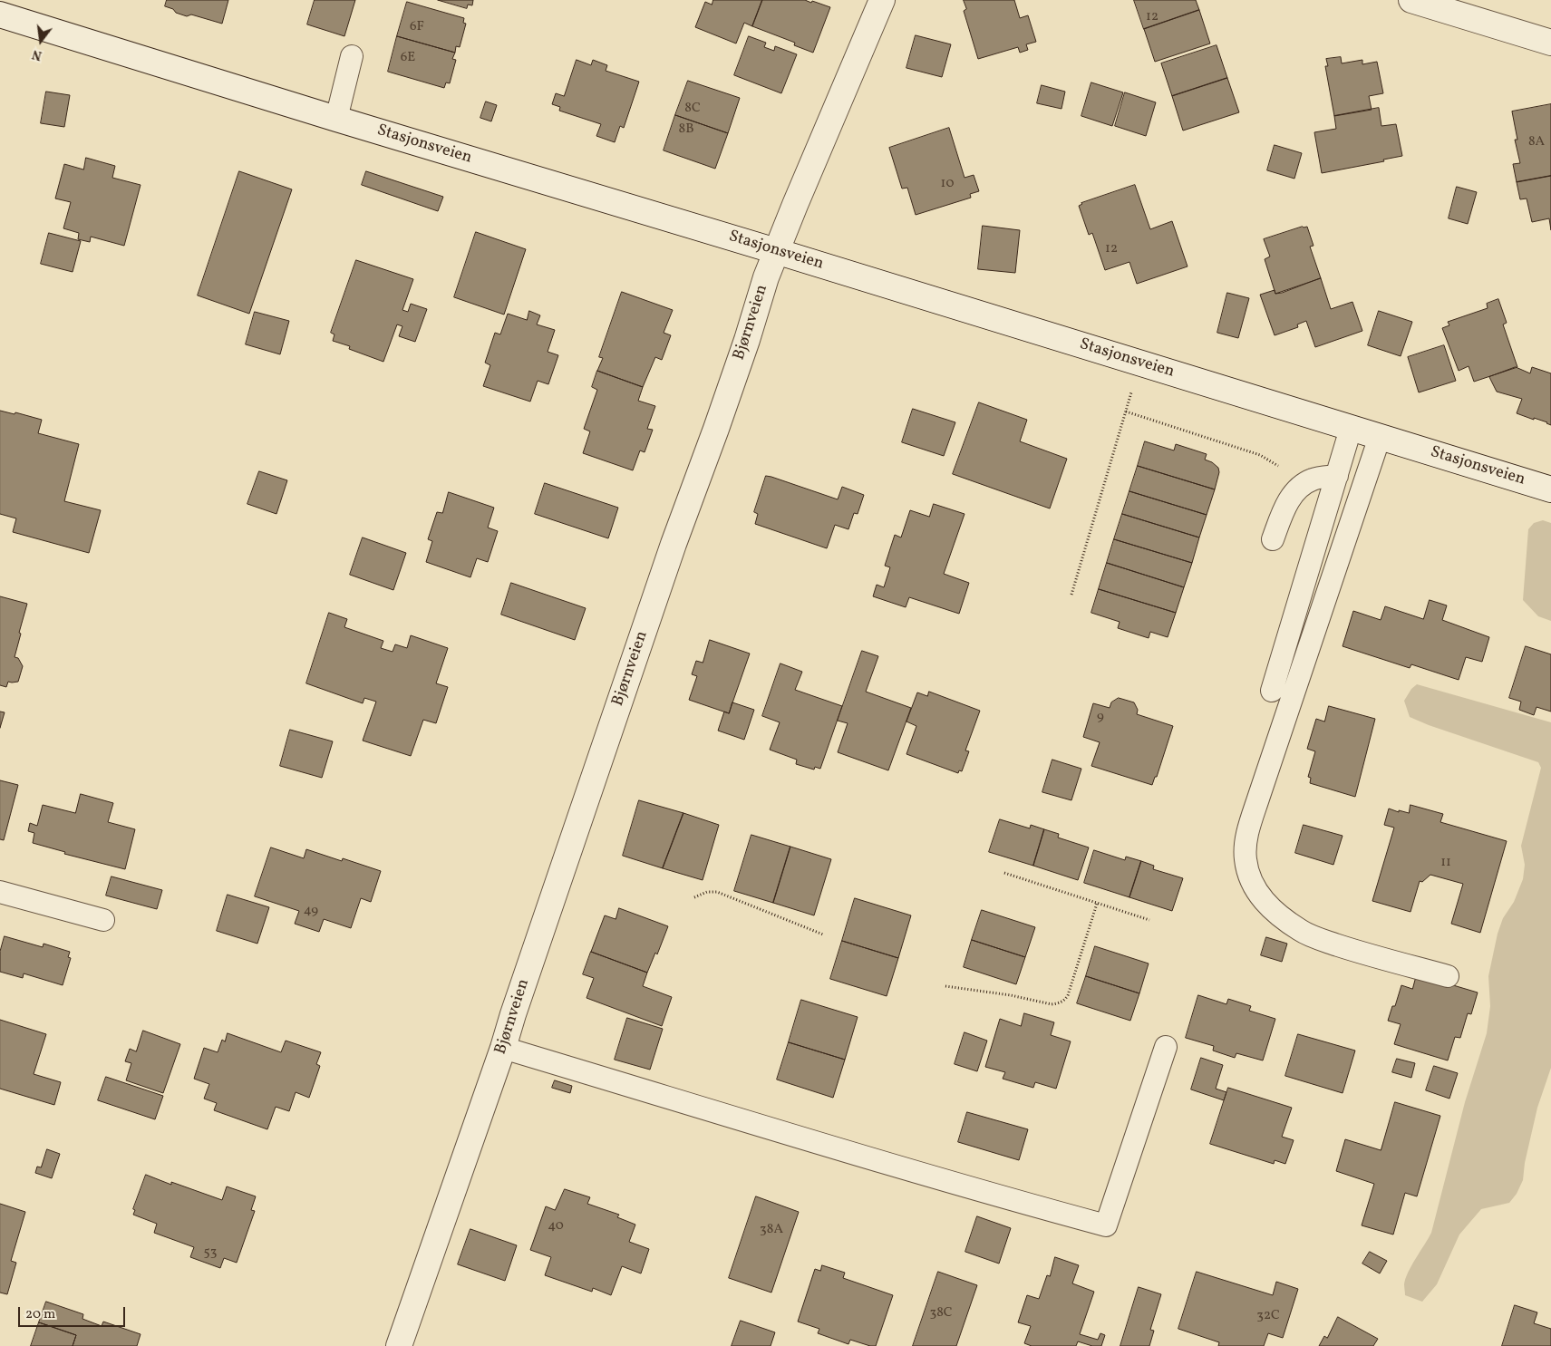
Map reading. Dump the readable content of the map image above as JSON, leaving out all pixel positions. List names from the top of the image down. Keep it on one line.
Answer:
{"streets":{"street":["Stasjonsveien","Bjørnveien"]},"crossings":[["Stasjonsveien","Bjørnveien"]],"house_numbers":["12","6F","6E","8C","8B","8A","10","12","9","11","49","40","38A","53","38C","32C"],"scale_bar":"20 m","north":"bottom"}
